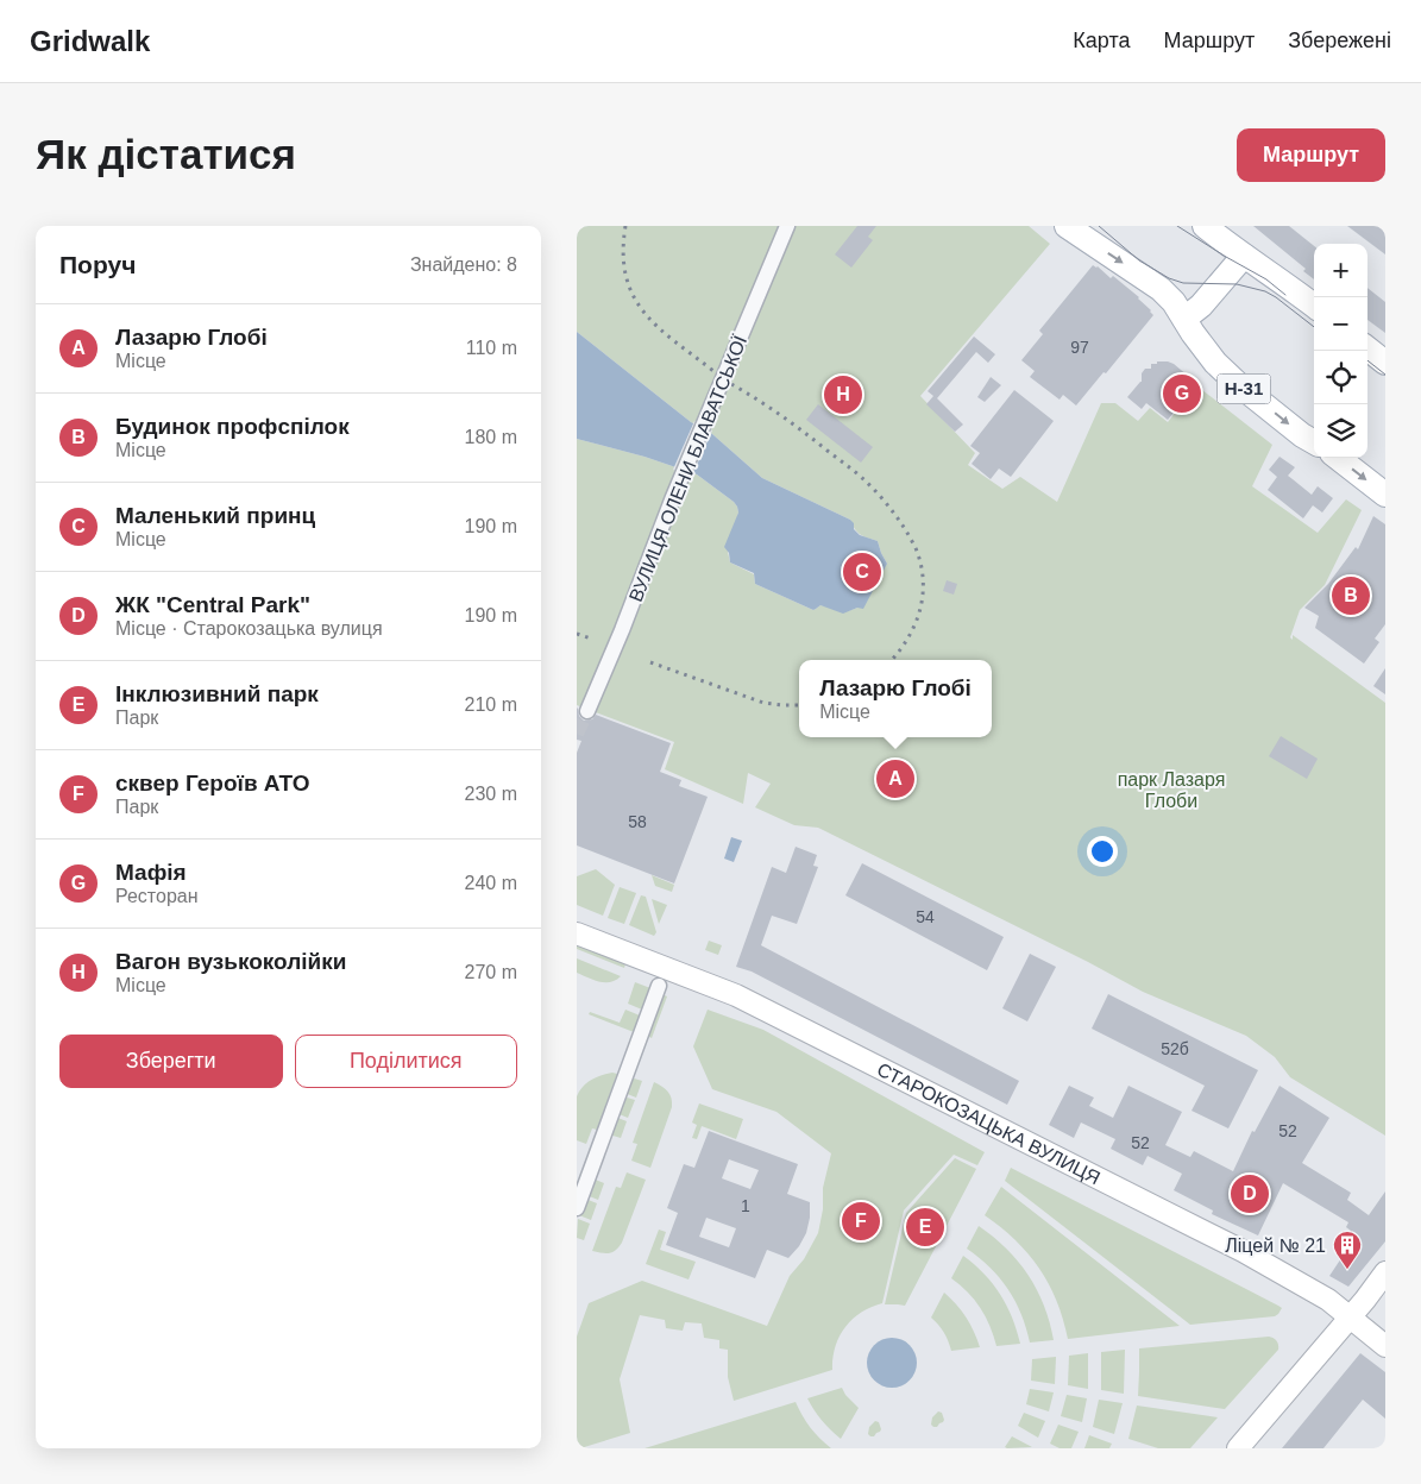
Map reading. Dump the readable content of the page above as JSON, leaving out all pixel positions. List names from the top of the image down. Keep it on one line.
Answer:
{"streets":{"main road":["Н-31"],"street":["ВУЛИЦЯ ОЛЕНИ БЛАВАТСЬКОЇ","СТАРОКОЗАЦЬКА ВУЛИЦЯ"]},"parks":["парк Лазаря Глоби"],"places":{"building":["Ліцей № 21"]},"house_numbers":["97","58","54","52б","52","52","1"],"page":{"header":"Gridwalk","nav":["Карта","Маршрут","Збережені"],"buttons":["Маршрут",["Зберегти","Поділитися"]],"title":"Як дістатися","heading":["Поруч","Знайдено: 8"],"map_buttons":["+","−"],"list":[{"mark":"A","name":"Лазарю Глобі","note":"Місце","value":"110 m"},{"mark":"B","name":"Будинок профспілок","note":"Місце","value":"180 m"},{"mark":"C","name":"Маленький принц","note":"Місце","value":"190 m"},{"mark":"D","name":"ЖК \"Central Park\"","note":"Місце · Старокозацька вулиця","value":"190 m"},{"mark":"E","name":"Інклюзивний парк","note":"Парк","value":"210 m"},{"mark":"F","name":"сквер Героїв АТО","note":"Парк","value":"230 m"},{"mark":"G","name":"Мафія","note":"Ресторан","value":"240 m"},{"mark":"H","name":"Вагон вузькоколійки","note":"Місце","value":"270 m"}],"pins":["G","H","C","B","A","D","F","E"],"popup":["Лазарю Глобі","Місце"]}}
